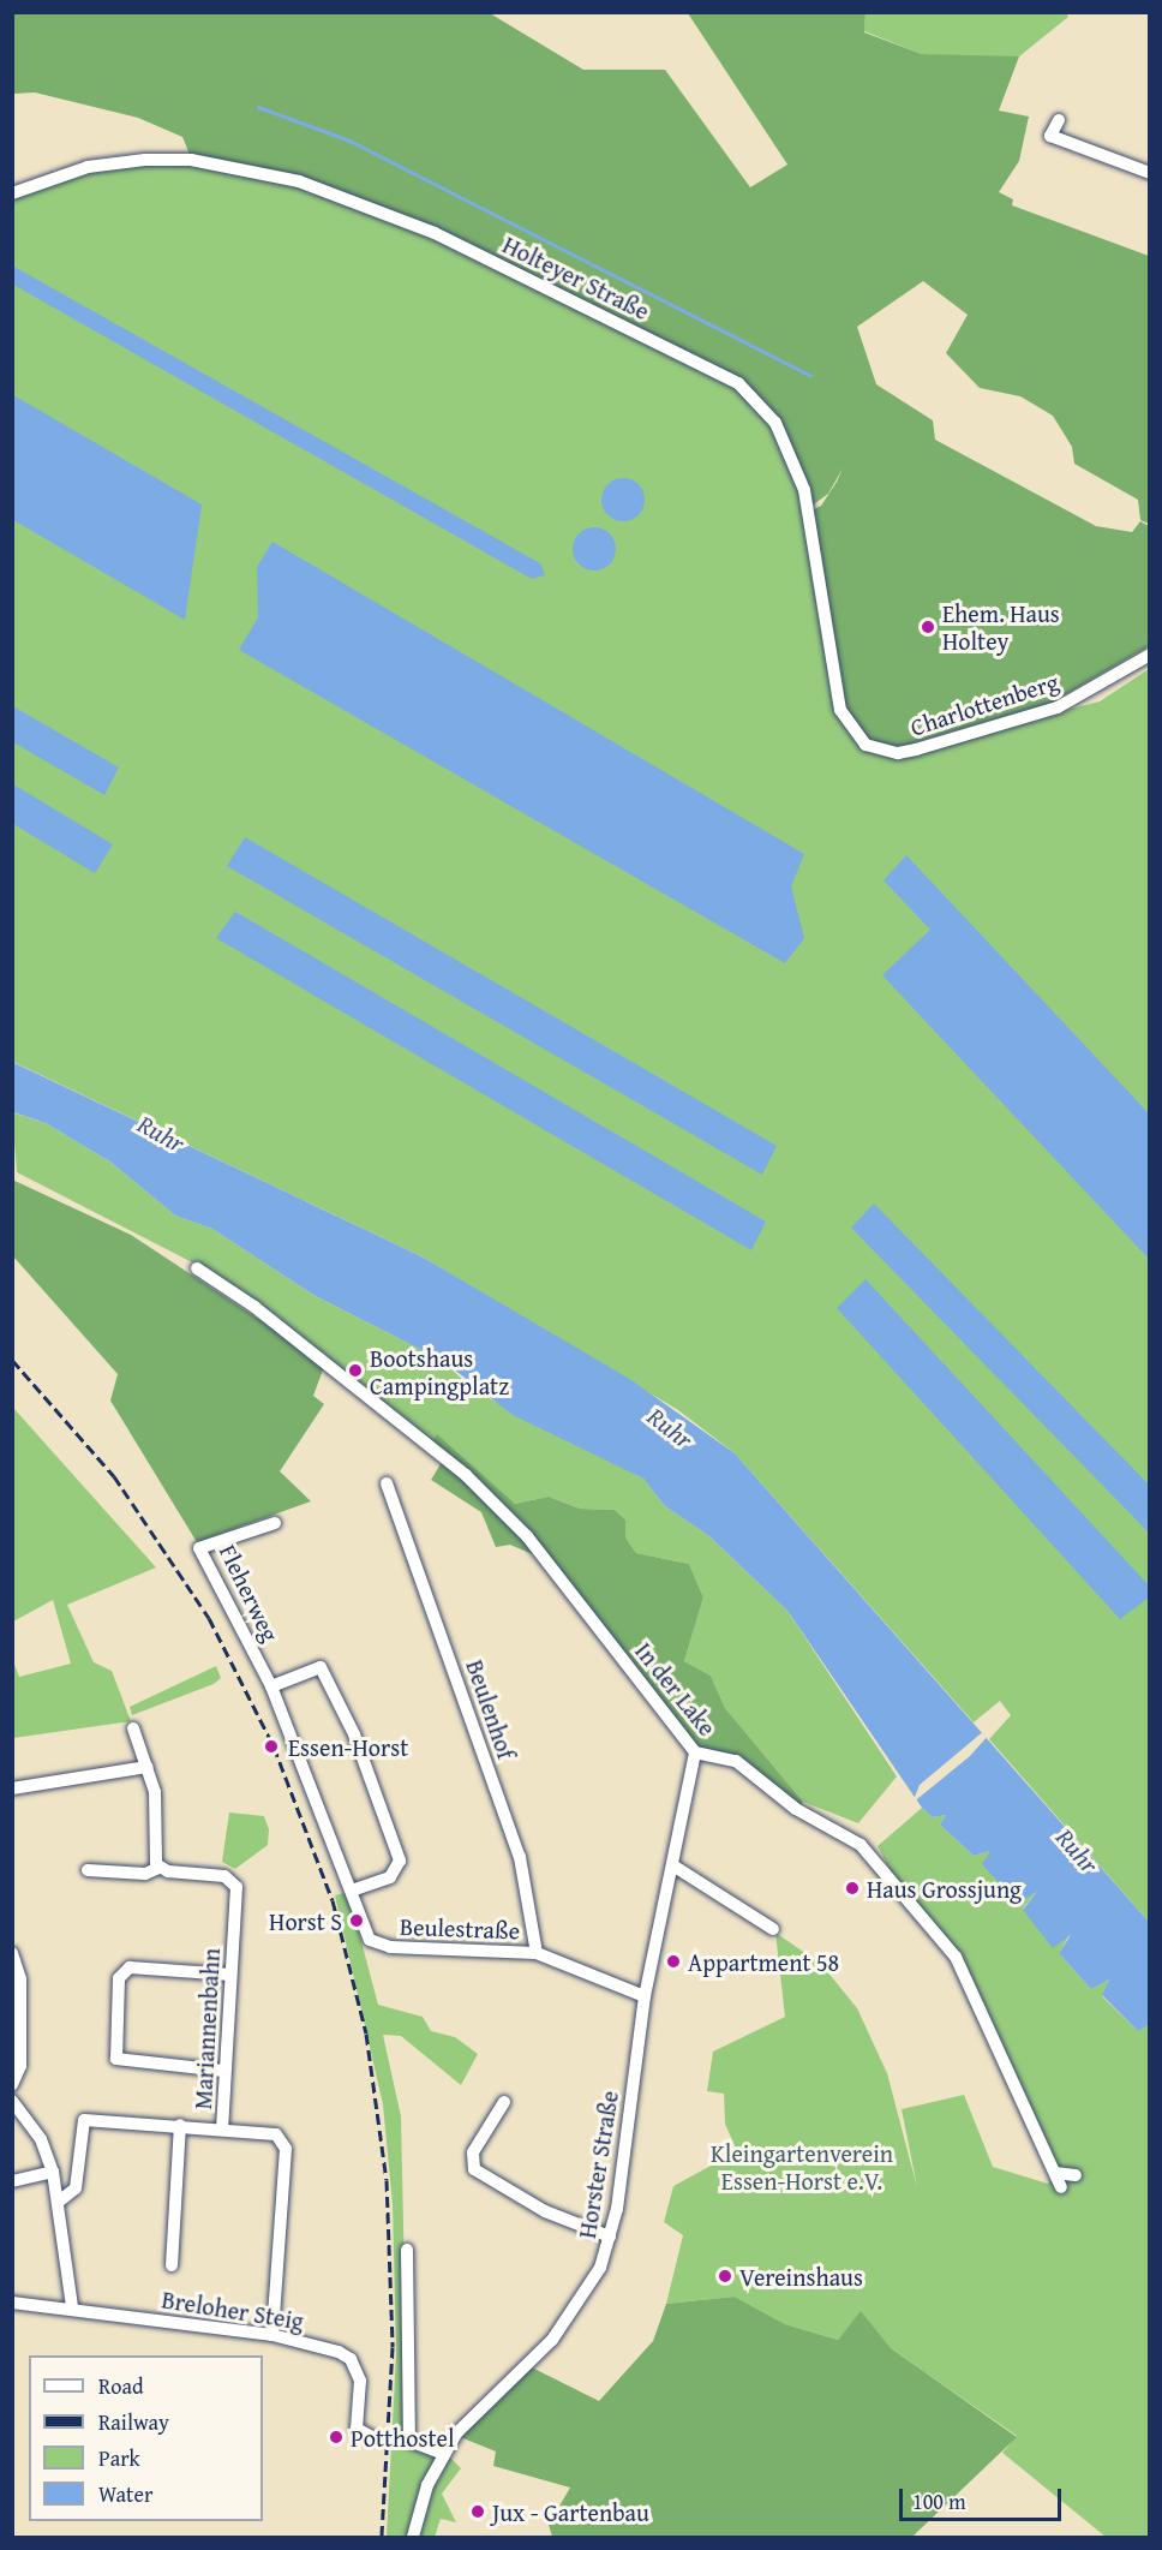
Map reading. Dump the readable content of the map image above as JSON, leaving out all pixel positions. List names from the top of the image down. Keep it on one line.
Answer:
{"streets":{"street":["Holteyer Straße","Charlottenberg","Fleherweg","In der Lake","Beulenhof","Beulestraße","Mariannenbahn","Horster Straße","Breloher Steig"]},"crossings":[["Holteyer Straße","Charlottenberg"],["Fleherweg","Beulestraße"],["In der Lake","Horster Straße"],["Beulenhof","Beulestraße"],["Beulestraße","Horster Straße"],["Mariannenbahn","Breloher Steig"]],"water":["Ruhr"],"parks":["Kleingartenverein Essen-Horst e.V."],"places":["Ehem. Haus Holtey","Bootshaus Campingplatz","Essen-Horst","Haus Grossjung","Horst S","Appartment 58","Vereinshaus","Potthostel","Jux - Gartenbau"],"legend":["Road","Railway","Park","Water"],"scale_bar":"100 m"}
